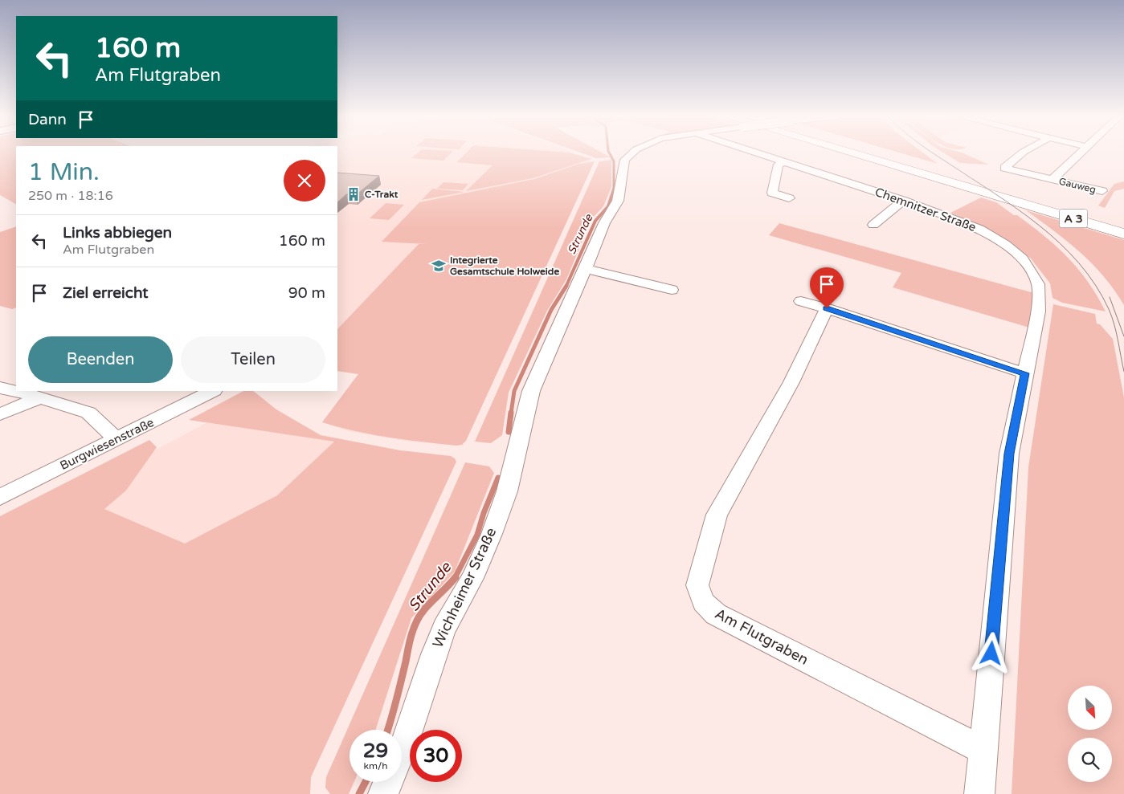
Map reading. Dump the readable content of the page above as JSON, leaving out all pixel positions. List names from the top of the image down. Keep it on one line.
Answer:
{"streets":{"highway":["A 3"],"street":["Gauweg","Chemnitzer Straße","Burgwiesenstraße","Wichheimer Straße","Am Flutgraben"]},"crossings":[["Chemnitzer Straße","Am Flutgraben"]],"water":["Strunde"],"places":{"building":["C-Trakt"],"school or university":["Integrierte Gesamtschule Holweide"]},"north":"bottom right","page":{"turn":["160 m","Am Flutgraben"],"then":"Dann","heading":["1 Min.","250 m · 18:16"],"list":[{"name":"Links abbiegen","note":"Am Flutgraben","value":"160 m"},{"name":"Ziel erreicht","value":"90 m"}],"buttons":["Beenden","Teilen"],"speed":"29 km/h","limit":"30"}}
